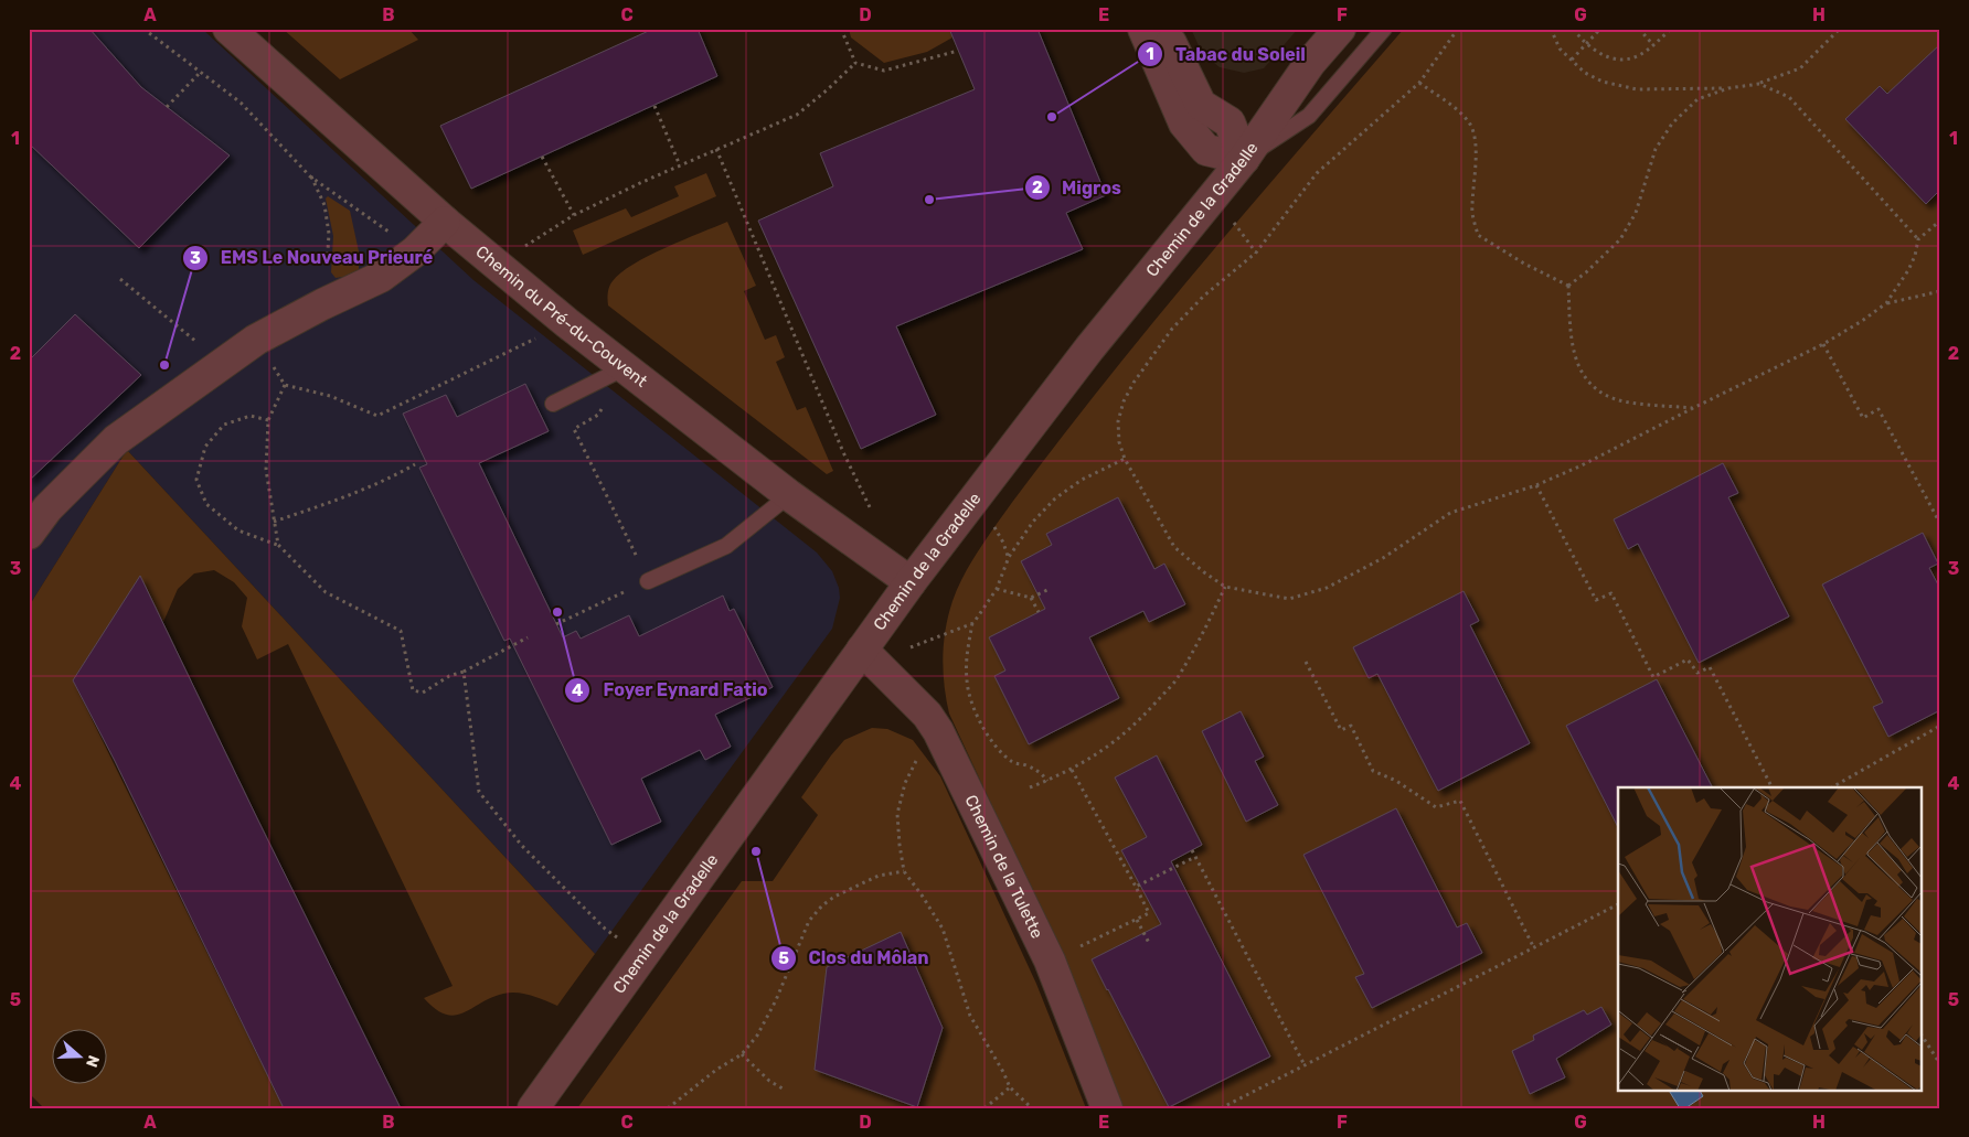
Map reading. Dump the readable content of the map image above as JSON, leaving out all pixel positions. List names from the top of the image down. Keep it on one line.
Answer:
{"streets":{"street":["Chemin de la Gradelle","Chemin du Pré-du-Couvent","Chemin de la Tulette"]},"crossings":[["Chemin de la Gradelle","Chemin du Pré-du-Couvent"],["Chemin de la Gradelle","Chemin de la Tulette"]],"places":["Tabac du Soleil","Migros","EMS Le Nouveau Prieuré","Foyer Eynard Fatio","Clos du Môlan"],"north":"right","grid":{"columns":["A","B","C","D","E","F","G","H"],"rows":["1","2","3","4","5"]}}
